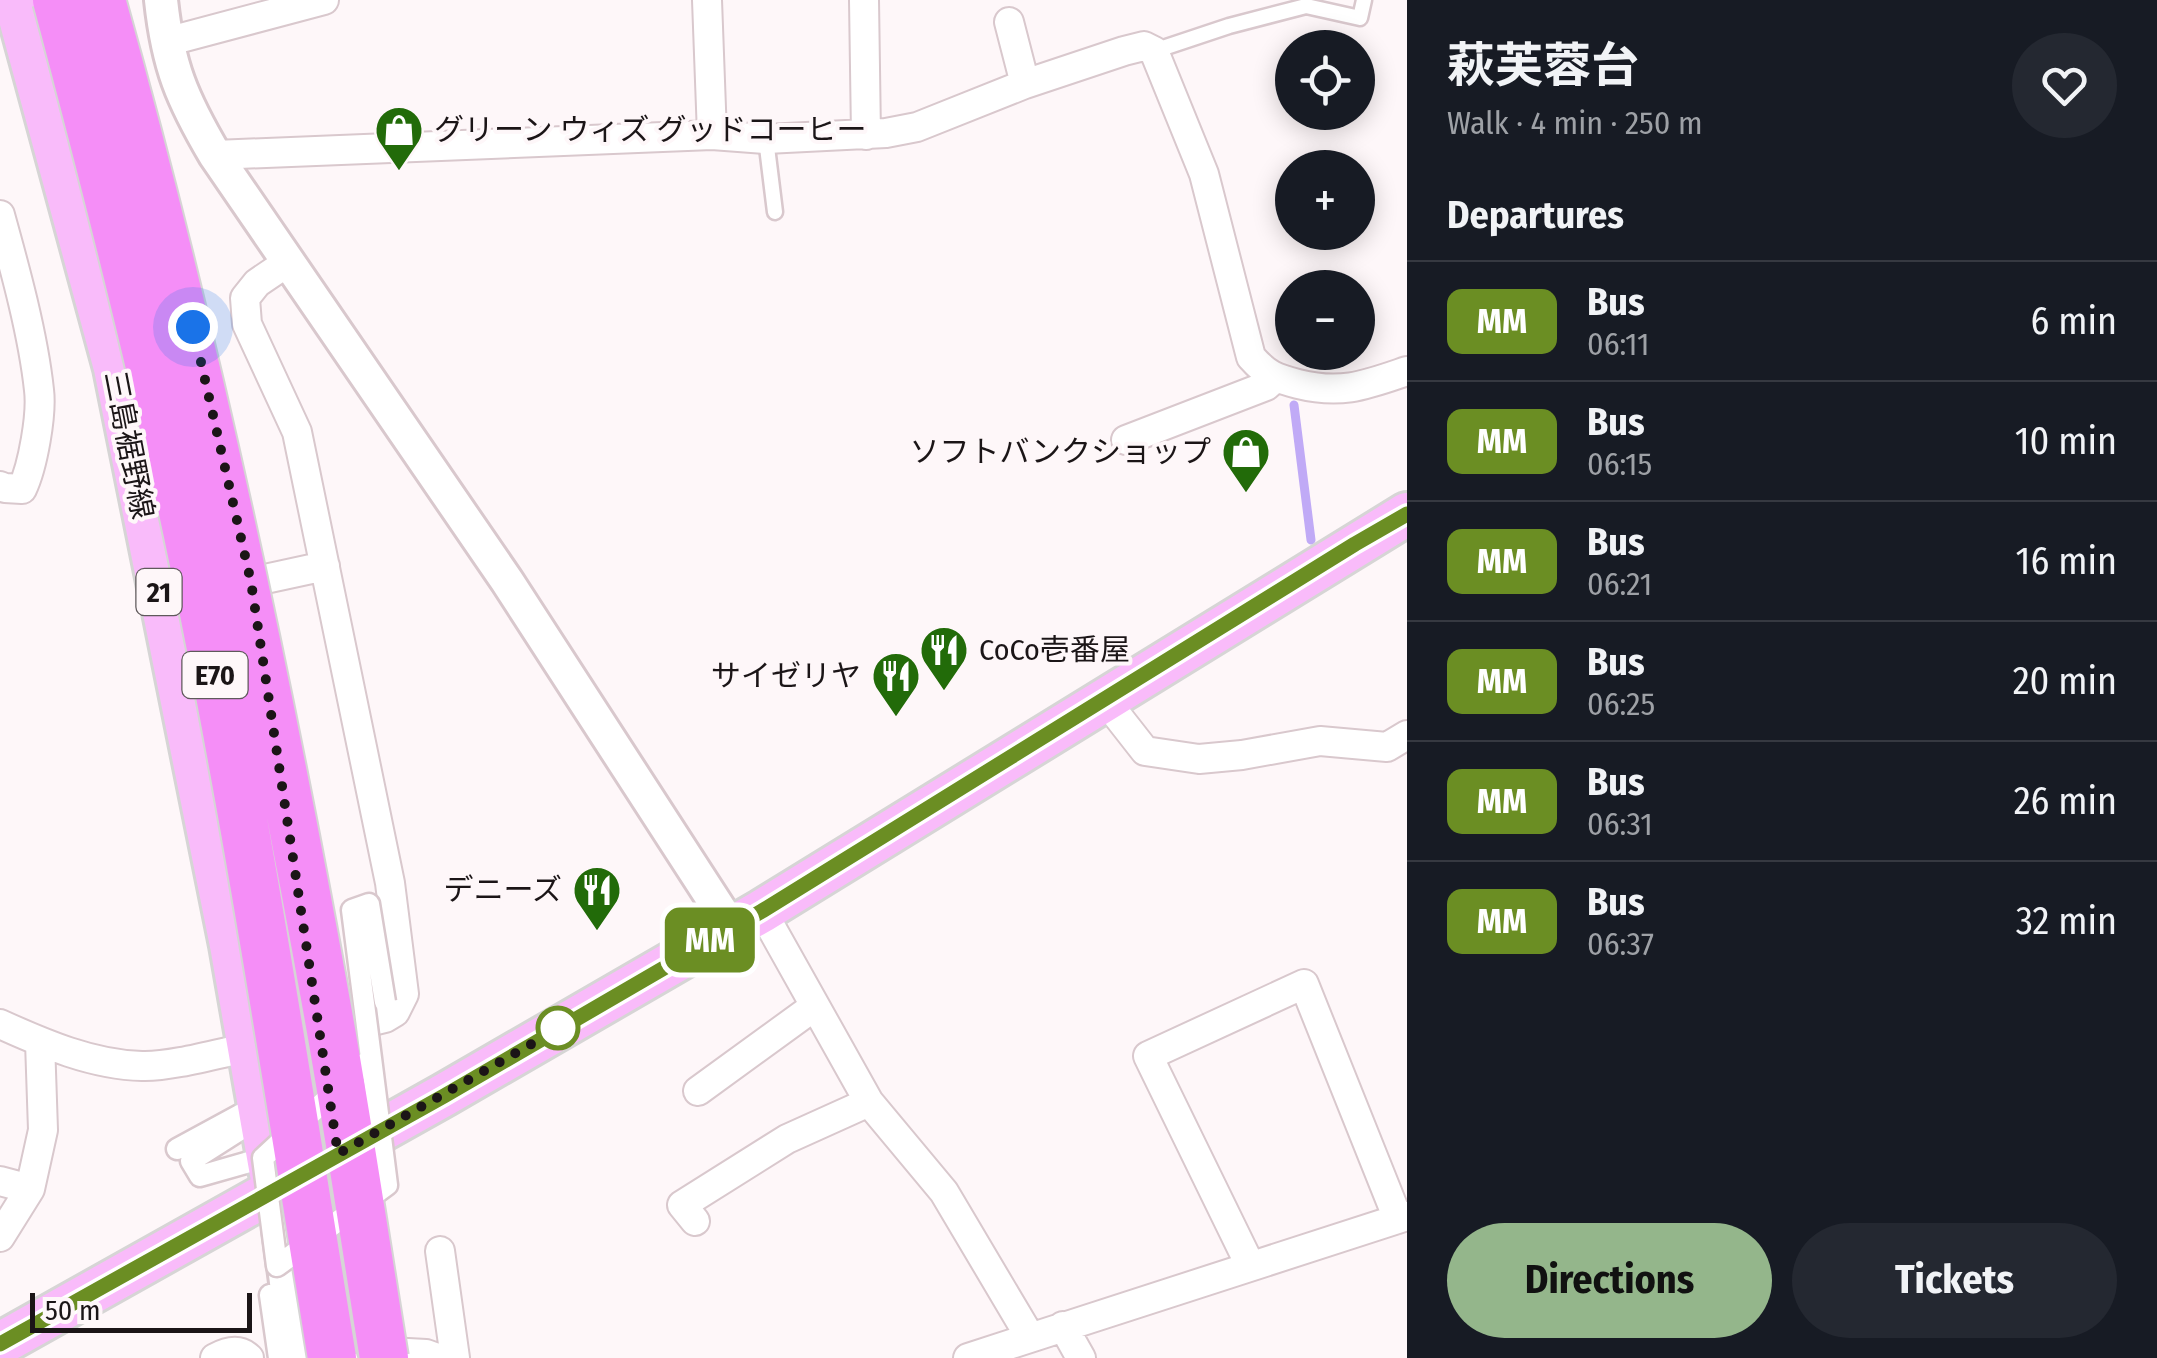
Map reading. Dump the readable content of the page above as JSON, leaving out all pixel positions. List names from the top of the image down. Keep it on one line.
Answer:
{"streets":{"highway":["E70"],"main road":["三島裾野線","21"]},"places":{"shop":["グリーン ウィズ グッドコーヒー","ソフトバンクショップ"],"restaurant":["CoCo壱番屋","サイゼリヤ","デニーズ"]},"lines":["bus line MM"],"scale_bar":"50 m","page":{"on_map":"MM","heading":[["萩芙蓉台","Walk · 4 min · 250 m"],"Departures"],"map_buttons":["+","−"],"list":[{"mark":"MM","name":"Bus","note":"06:11","value":"6 min"},{"mark":"MM","name":"Bus","note":"06:15","value":"10 min"},{"mark":"MM","name":"Bus","note":"06:21","value":"16 min"},{"mark":"MM","name":"Bus","note":"06:25","value":"20 min"},{"mark":"MM","name":"Bus","note":"06:31","value":"26 min"},{"mark":"MM","name":"Bus","note":"06:37","value":"32 min"}],"buttons":["Directions","Tickets"],"scale":"50 m"}}
